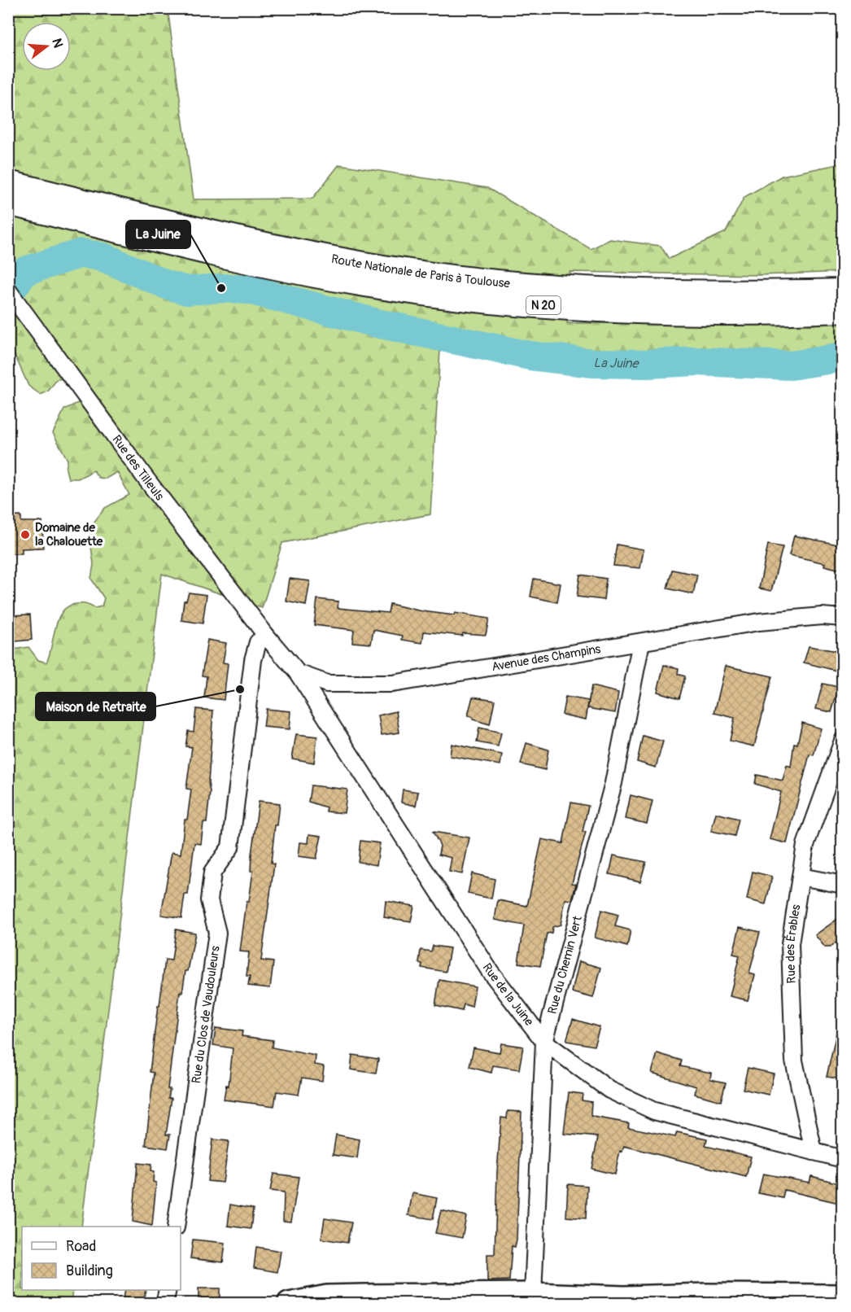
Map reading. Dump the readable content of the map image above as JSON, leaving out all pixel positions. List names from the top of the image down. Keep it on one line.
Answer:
{"streets":{"main road":["Route Nationale de Paris à Toulouse","N 20"],"street":["Rue des Tilleuls","Avenue des Champins","Rue des Érables","Rue du Chemin Vert","Rue de la Juine","Rue du Clos de Vaudouleurs"]},"crossings":[["Rue des Tilleuls","Avenue des Champins"],["Rue des Tilleuls","Rue du Clos de Vaudouleurs"],["Avenue des Champins","Rue du Chemin Vert"],["Avenue des Champins","Rue de la Juine"],["Avenue des Champins","Rue du Clos de Vaudouleurs"],["Rue des Érables","Rue de la Juine"],["Rue du Chemin Vert","Rue de la Juine"]],"water":["La Juine"],"places":["La Juine","Domaine de la Chalouette","Maison de Retraite"],"legend":["Road","Building"],"north":"right"}
